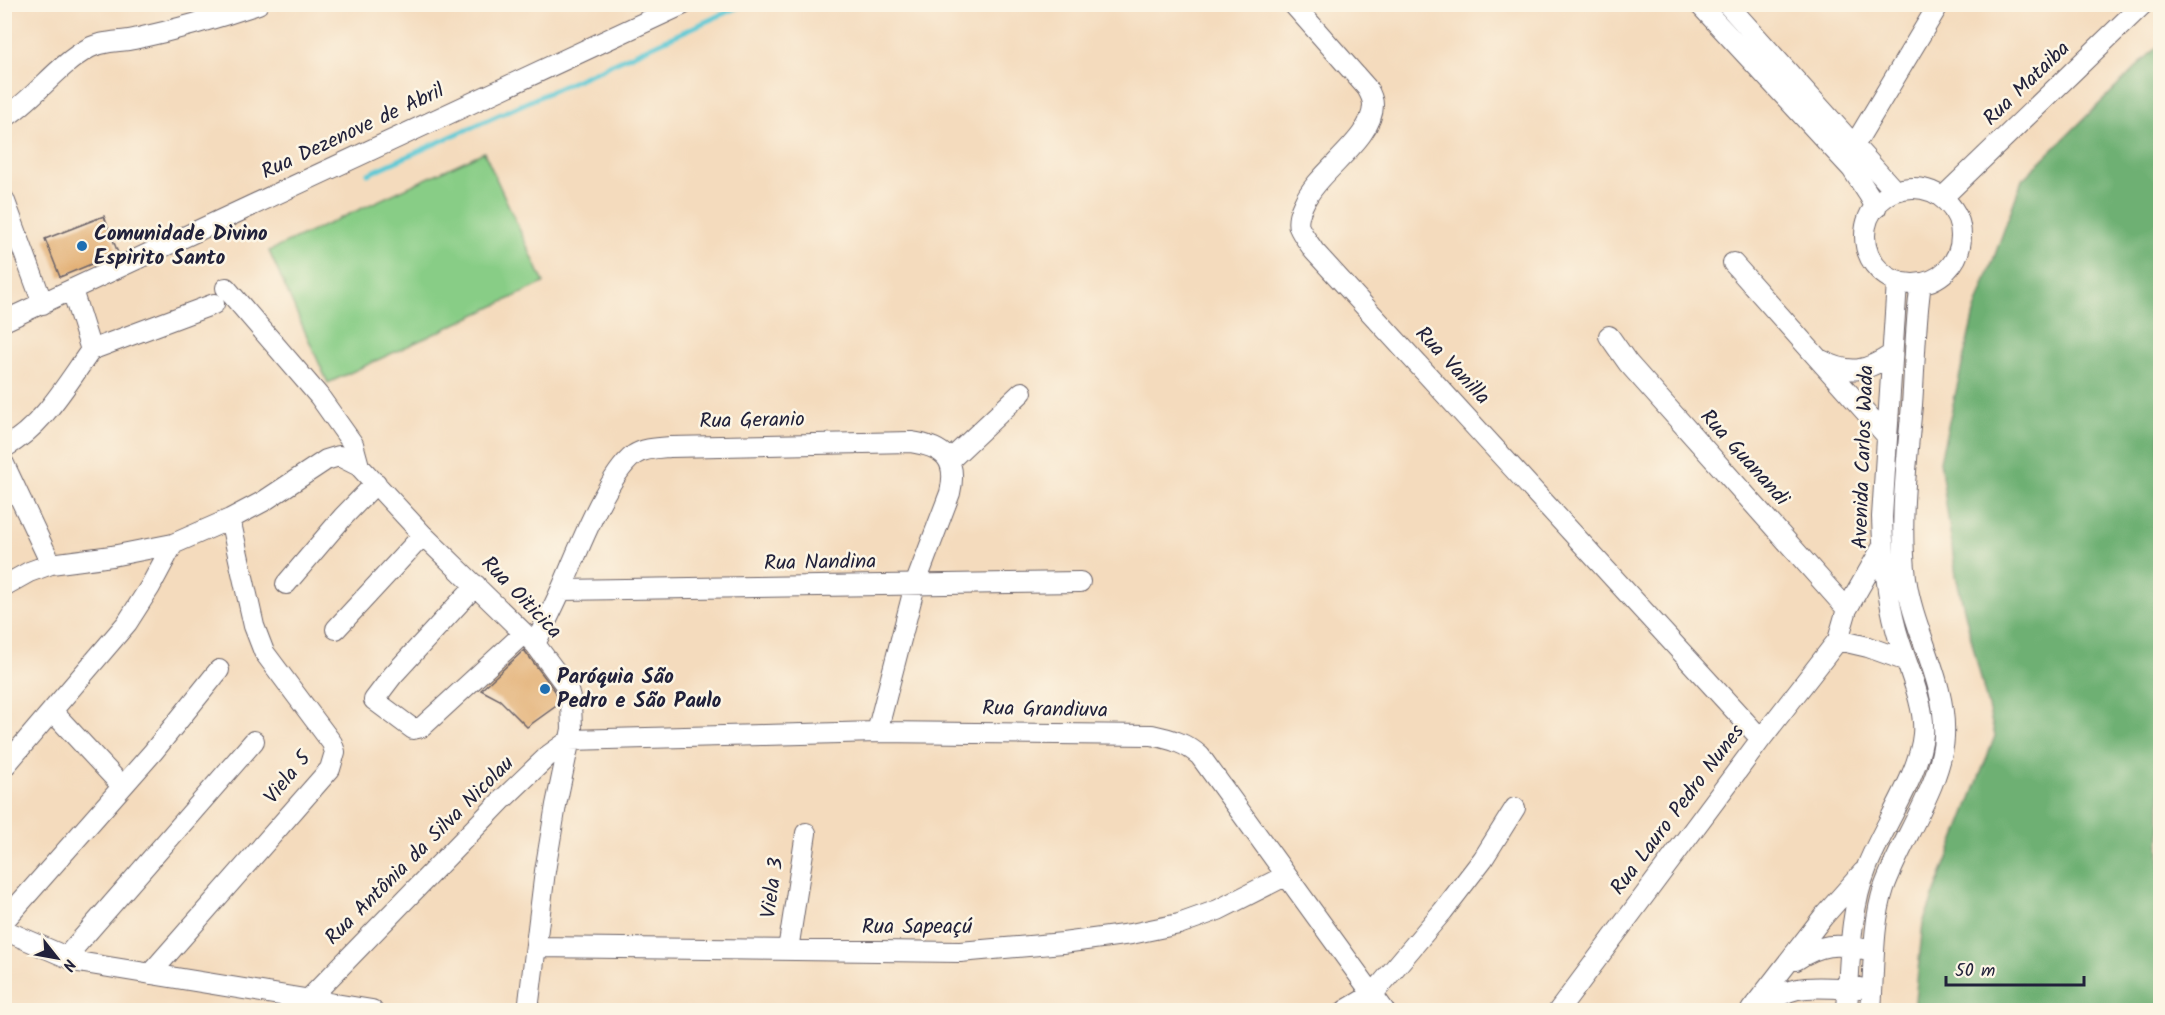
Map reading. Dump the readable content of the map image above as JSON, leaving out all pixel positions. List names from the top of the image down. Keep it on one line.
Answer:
{"streets":{"street":["Rua Mataiba","Rua Dezenove de Abril","Rua Vanilla","Rua Geranio","Avenida Carlos Wada","Rua Guanandi","Rua Nandina","Rua Oiticica","Rua Grandiuva","Viela 5","Rua Lauro Pedro Nunes","Rua Antônia da Silva Nicolau","Viela 3","Rua Sapeaçú"]},"crossings":[["Rua Mataiba","Avenida Carlos Wada"],["Rua Vanilla","Rua Lauro Pedro Nunes"],["Rua Geranio","Rua Nandina"],["Rua Geranio","Rua Oiticica"],["Avenida Carlos Wada","Rua Lauro Pedro Nunes"],["Rua Guanandi","Rua Lauro Pedro Nunes"],["Rua Oiticica","Rua Grandiuva"],["Rua Oiticica","Viela 5"],["Rua Oiticica","Rua Antônia da Silva Nicolau"],["Rua Oiticica","Rua Sapeaçú"],["Rua Grandiuva","Rua Antônia da Silva Nicolau"],["Rua Grandiuva","Rua Sapeaçú"],["Viela 3","Rua Sapeaçú"]],"places":["Comunidade Divino Espirito Santo","Paróquia São Pedro e São Paulo"],"scale_bar":"50 m","north":"bottom right"}
